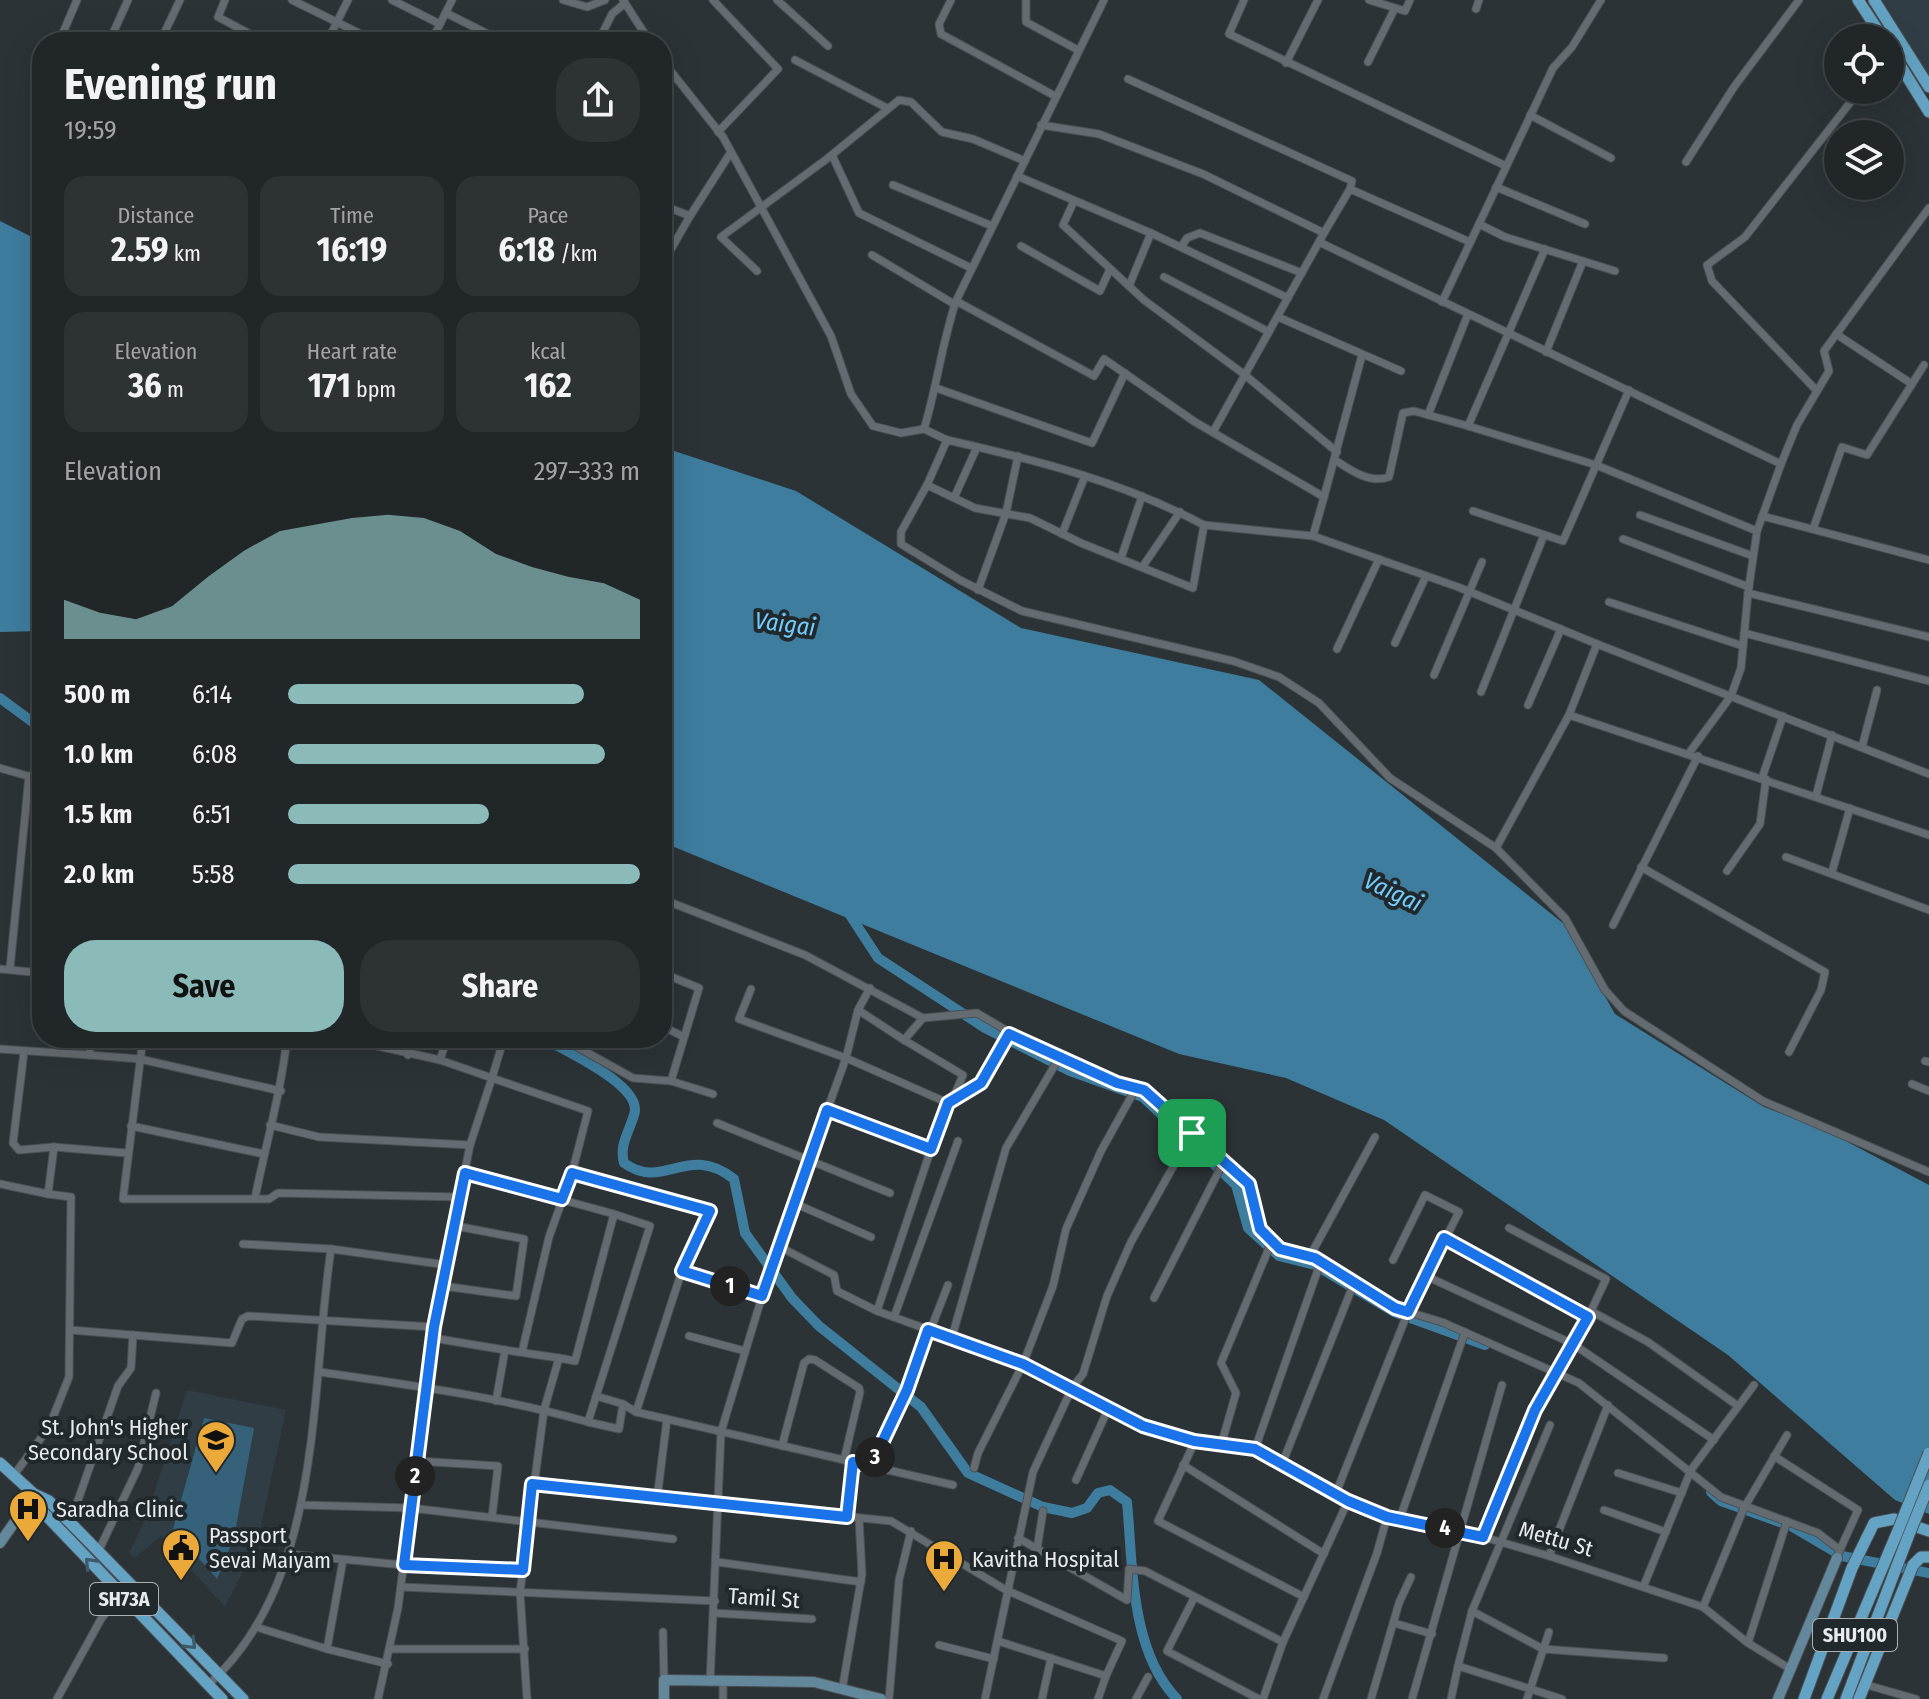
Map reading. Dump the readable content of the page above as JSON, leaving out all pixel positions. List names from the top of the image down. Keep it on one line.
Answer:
{"streets":{"main road":["SH73A","SHU100"],"street":["Mettu St","Tamil St"]},"water":["Vaigai"],"places":{"school or university":["St. John's Higher Secondary School"],"hospital":["Saradha Clinic","Kavitha Hospital"],"public building":["Passport Sevai Maiyam"]},"page":{"heading":["Evening run","19:59"],"stats":[["Distance","2.59 km"],["Time","16:19"],["Pace","6:18 /km"],["Elevation","36 m"],["Heart rate","171 bpm"],["kcal","162"]],"chart":["Elevation","297–333 m"],"list":[{"name":"500 m","note":"6:14"},{"name":"1.0 km","note":"6:08"},{"name":"1.5 km","note":"6:51"},{"name":"2.0 km","note":"5:58"}],"buttons":["Save","Share"],"pins":["1","3","2","4"]}}
